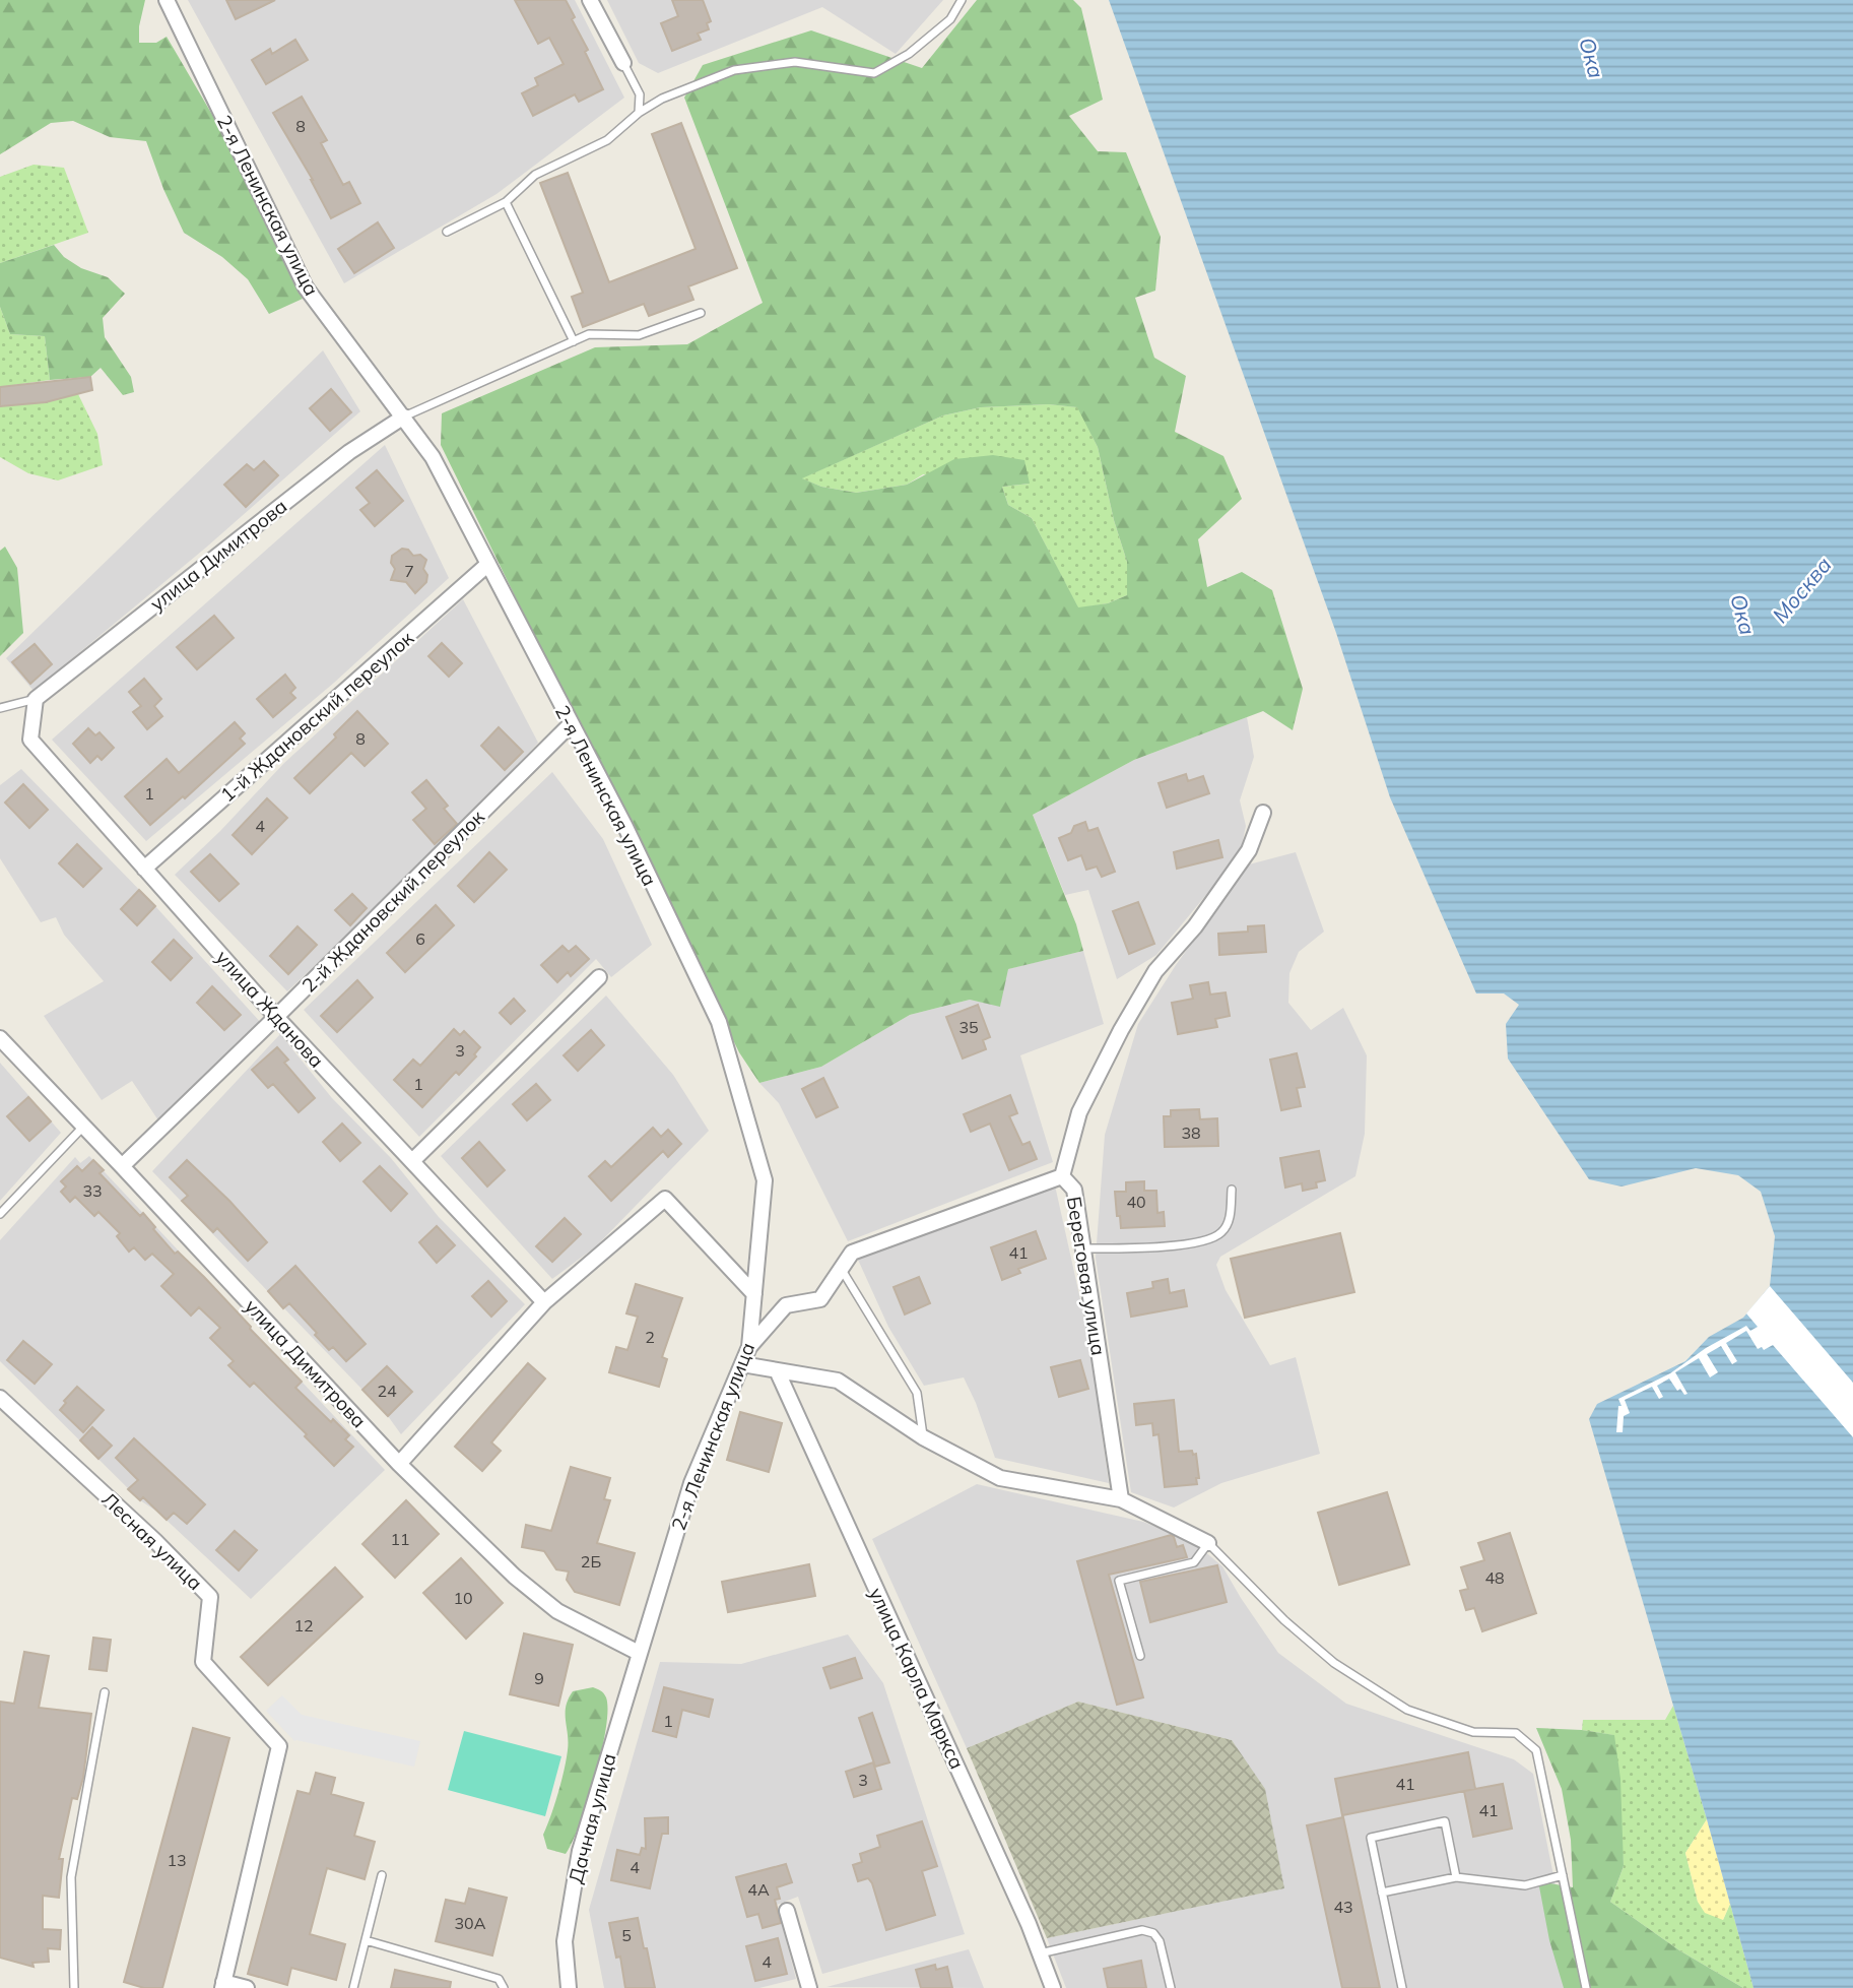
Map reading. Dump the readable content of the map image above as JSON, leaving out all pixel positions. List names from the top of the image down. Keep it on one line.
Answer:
{"streets":{"street":["2-я Ленинская улица","улица Димитрова","1-й Ждановский переулок","2-й Ждановский переулок","улица Жданова","Береговая улица","Лесная улица","улица Карла Маркса","Дачная улица"]},"crossings":[["2-я Ленинская улица","улица Димитрова"],["2-я Ленинская улица","1-й Ждановский переулок"],["2-я Ленинская улица","2-й Ждановский переулок"],["2-я Ленинская улица","Дачная улица"],["улица Димитрова","2-й Ждановский переулок"],["улица Димитрова","улица Жданова"],["улица Димитрова","Дачная улица"],["1-й Ждановский переулок","улица Жданова"],["2-й Ждановский переулок","улица Жданова"]],"water":["Ока","Москва"],"house_numbers":["8","7","8","1","4","6","35","3","1","38","33","40","41","2","24","11","2Б","48","10","12","9","1","3","41","41","13","4","4А","43","30А","5","4"]}
